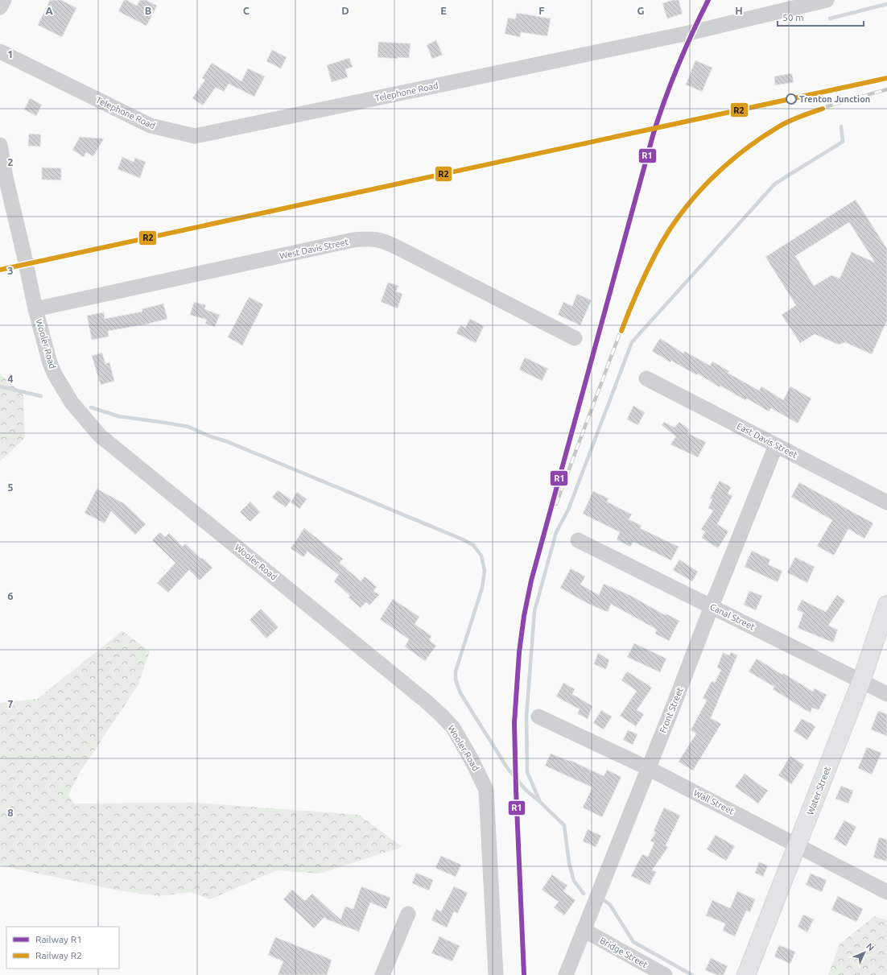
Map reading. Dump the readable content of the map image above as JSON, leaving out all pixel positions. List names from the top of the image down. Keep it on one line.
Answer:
{"streets":{"main road":["Water Street"],"street":["Telephone Road","West Davis Street","Wooler Road","East Davis Street","Canal Street","Front Street","Wall Street","Bridge Street"]},"crossings":[["West Davis Street","Wooler Road"],["East Davis Street","Front Street"],["Canal Street","Front Street"],["Canal Street","Water Street"],["Front Street","Wall Street"],["Front Street","Bridge Street"],["Water Street","Wall Street"]],"places":["Trenton Junction"],"lines":["rail line R1","rail line R2"],"legend":["Railway R1","Railway R2"],"scale_bar":"50 m","north":"top right","grid":{"columns":["A","B","C","D","E","F","G","H"],"rows":["1","2","3","4","5","6","7","8"]}}
